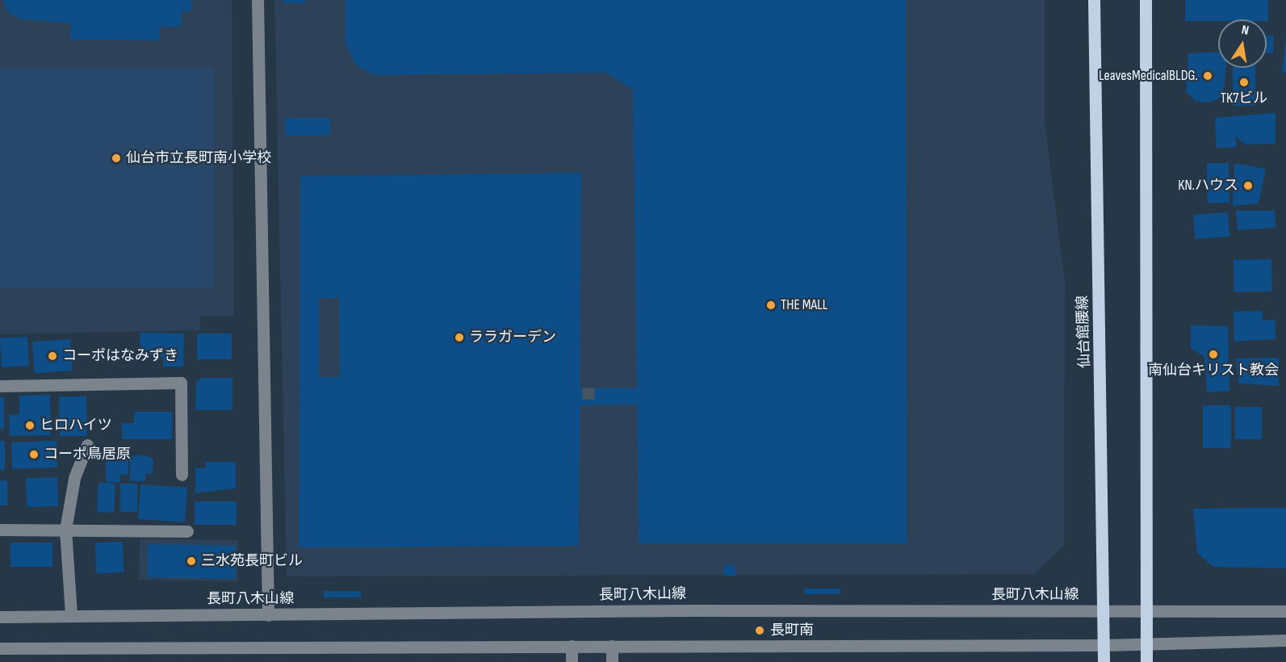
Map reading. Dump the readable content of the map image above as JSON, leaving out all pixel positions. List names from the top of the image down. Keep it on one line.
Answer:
{"streets":{"main road":["仙台館腰線"],"street":["長町八木山線"]},"crossings":[["仙台館腰線","長町八木山線"]],"places":["LeavesMedicalBLDG.","TK7ビル","仙台市立長町南小学校","KN.ハウス","THE MALL","ララガーデン","南仙台キリスト教会","コーポはなみずき","ヒロハイツ","コーポ鳥居原","三水苑長町ビル","長町南"],"north":"top"}
